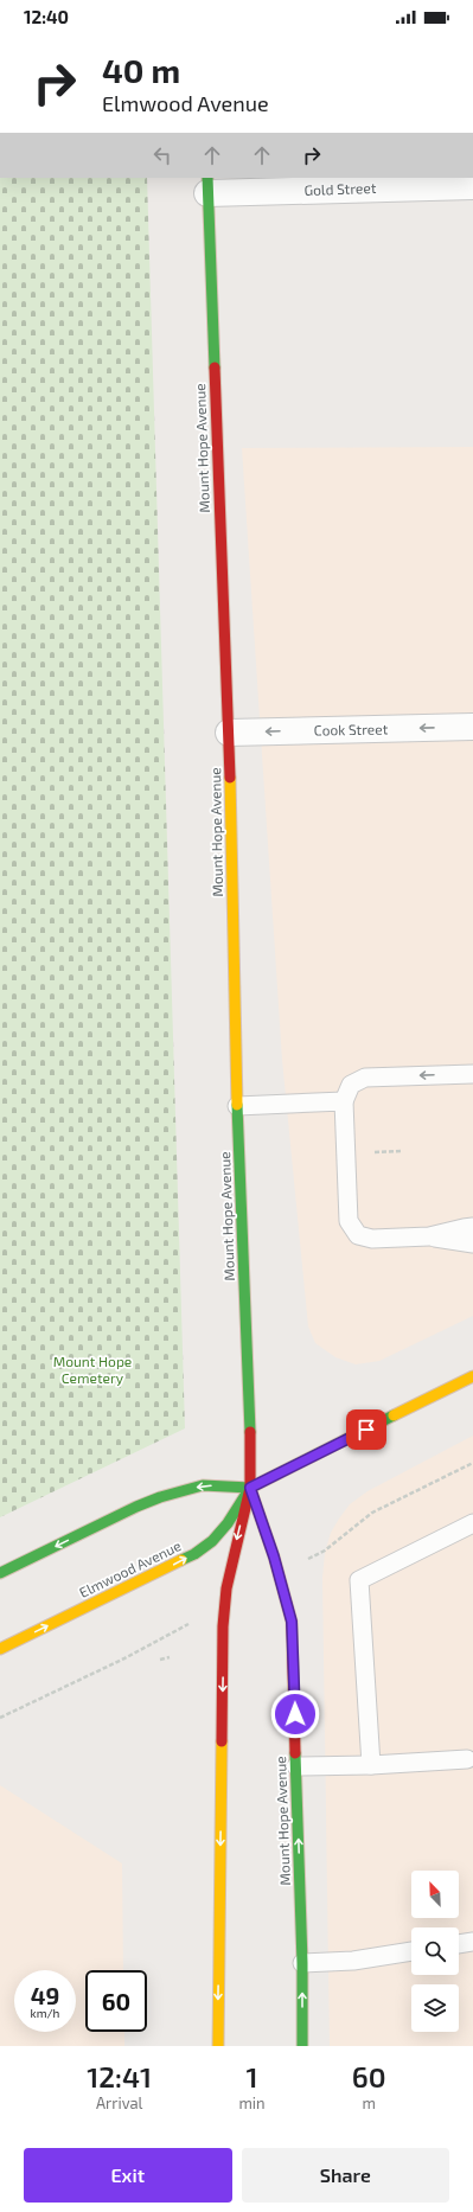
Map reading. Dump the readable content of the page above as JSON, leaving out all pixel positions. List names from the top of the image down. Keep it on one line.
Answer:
{"streets":{"main road":["Mount Hope Avenue","Elmwood Avenue"],"street":["Gold Street","Cook Street"]},"crossings":[["Gold Street","Mount Hope Avenue"],["Mount Hope Avenue","Cook Street"],["Mount Hope Avenue","Elmwood Avenue"]],"one_way":["Cook Street"],"parks":["Mount Hope Cemetery"],"north":"top left","page":{"status":"12:40","turn":["40 m","Elmwood Avenue"],"speed":"49 km/h","limit":"60","eta":["12:41","Arrival","1","min","60","m"],"buttons":["Exit","Share"]}}
